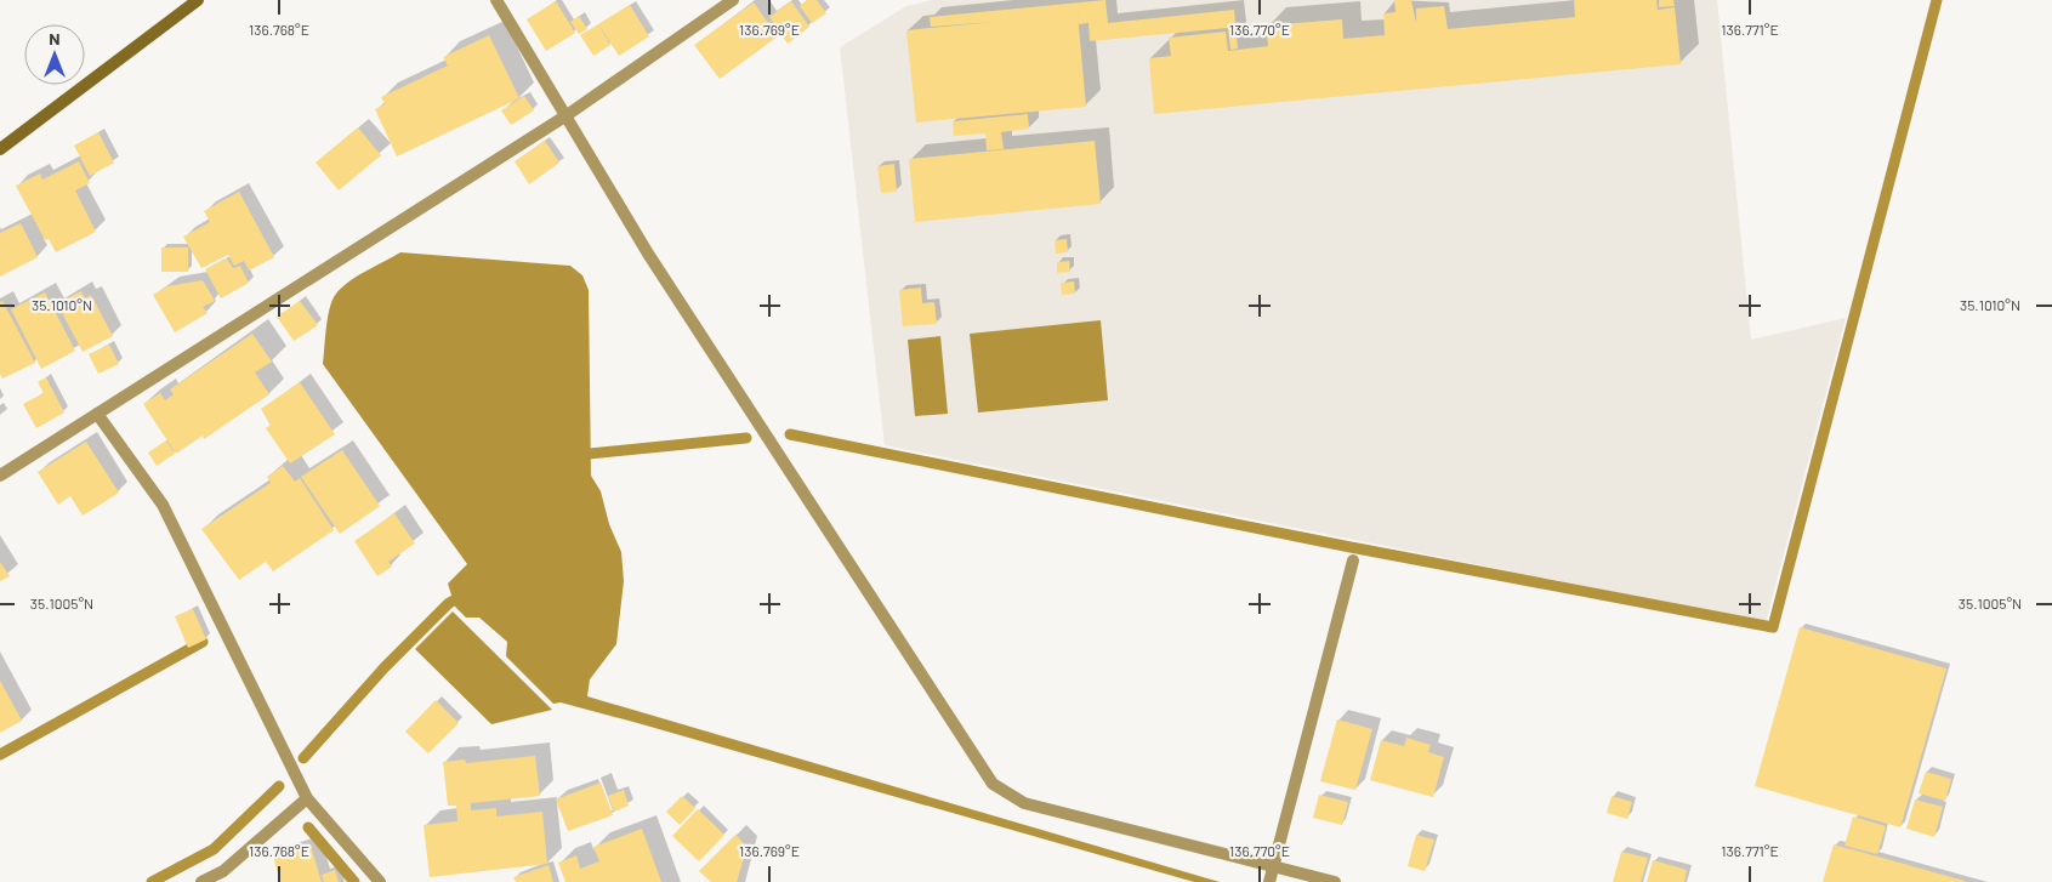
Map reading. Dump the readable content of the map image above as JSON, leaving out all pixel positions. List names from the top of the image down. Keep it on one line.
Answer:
{"north":"top","coordinates":["136.768°E","136.769°E","136.770°E","136.771°E","35.1010°N","35.1005°N"]}
